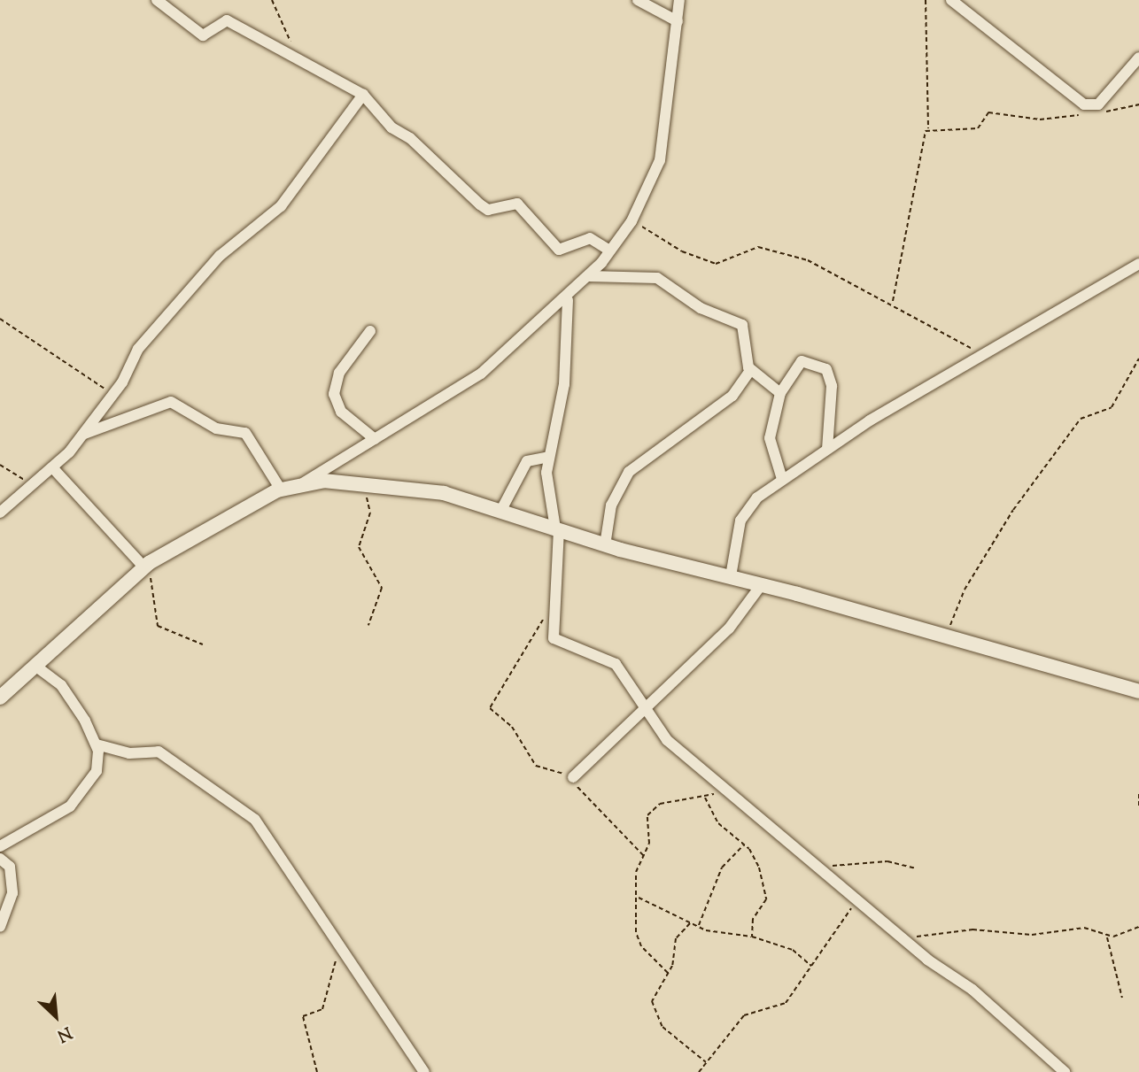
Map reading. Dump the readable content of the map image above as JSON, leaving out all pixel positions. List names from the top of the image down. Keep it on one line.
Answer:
{"north":"bottom right"}
